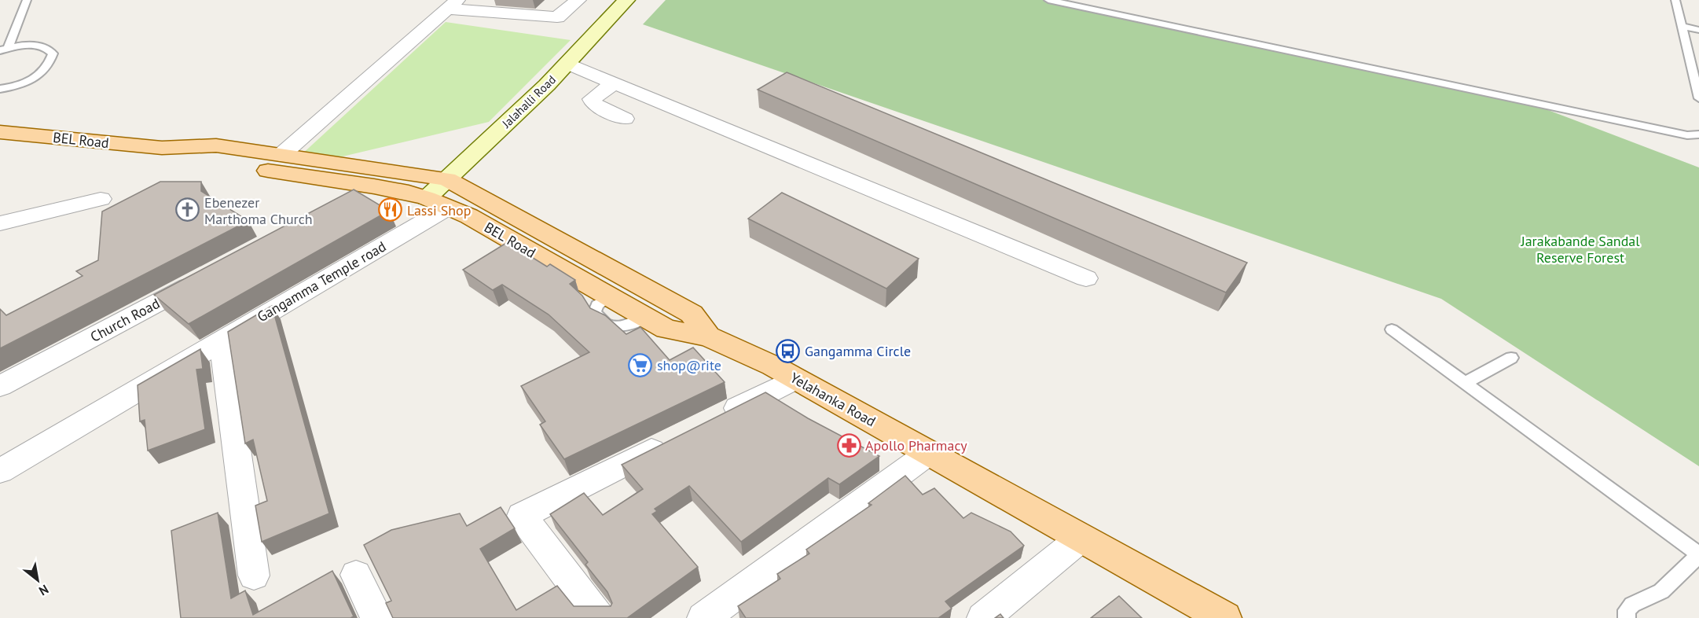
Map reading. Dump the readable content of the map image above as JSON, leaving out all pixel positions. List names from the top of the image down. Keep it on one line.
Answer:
{"streets":{"main road":["Jalahalli Road","BEL Road","Yelahanka Road"],"street":["Gangamma Temple road","Church Road"]},"crossings":[["Jalahalli Road","BEL Road"],["Jalahalli Road","Gangamma Temple road"],["Jalahalli Road","Yelahanka Road"],["BEL Road","Gangamma Temple road"],["BEL Road","Yelahanka Road"]],"parks":["Jarakabande Sandal Reserve Forest"],"places":{"church":["Ebenezer Marthoma Church"],"restaurant":["Lassi Shop"],"bus stop":["Gangamma Circle"],"supermarket":["shop@rite"],"pharmacy":["Apollo Pharmacy"]},"north":"bottom right"}
